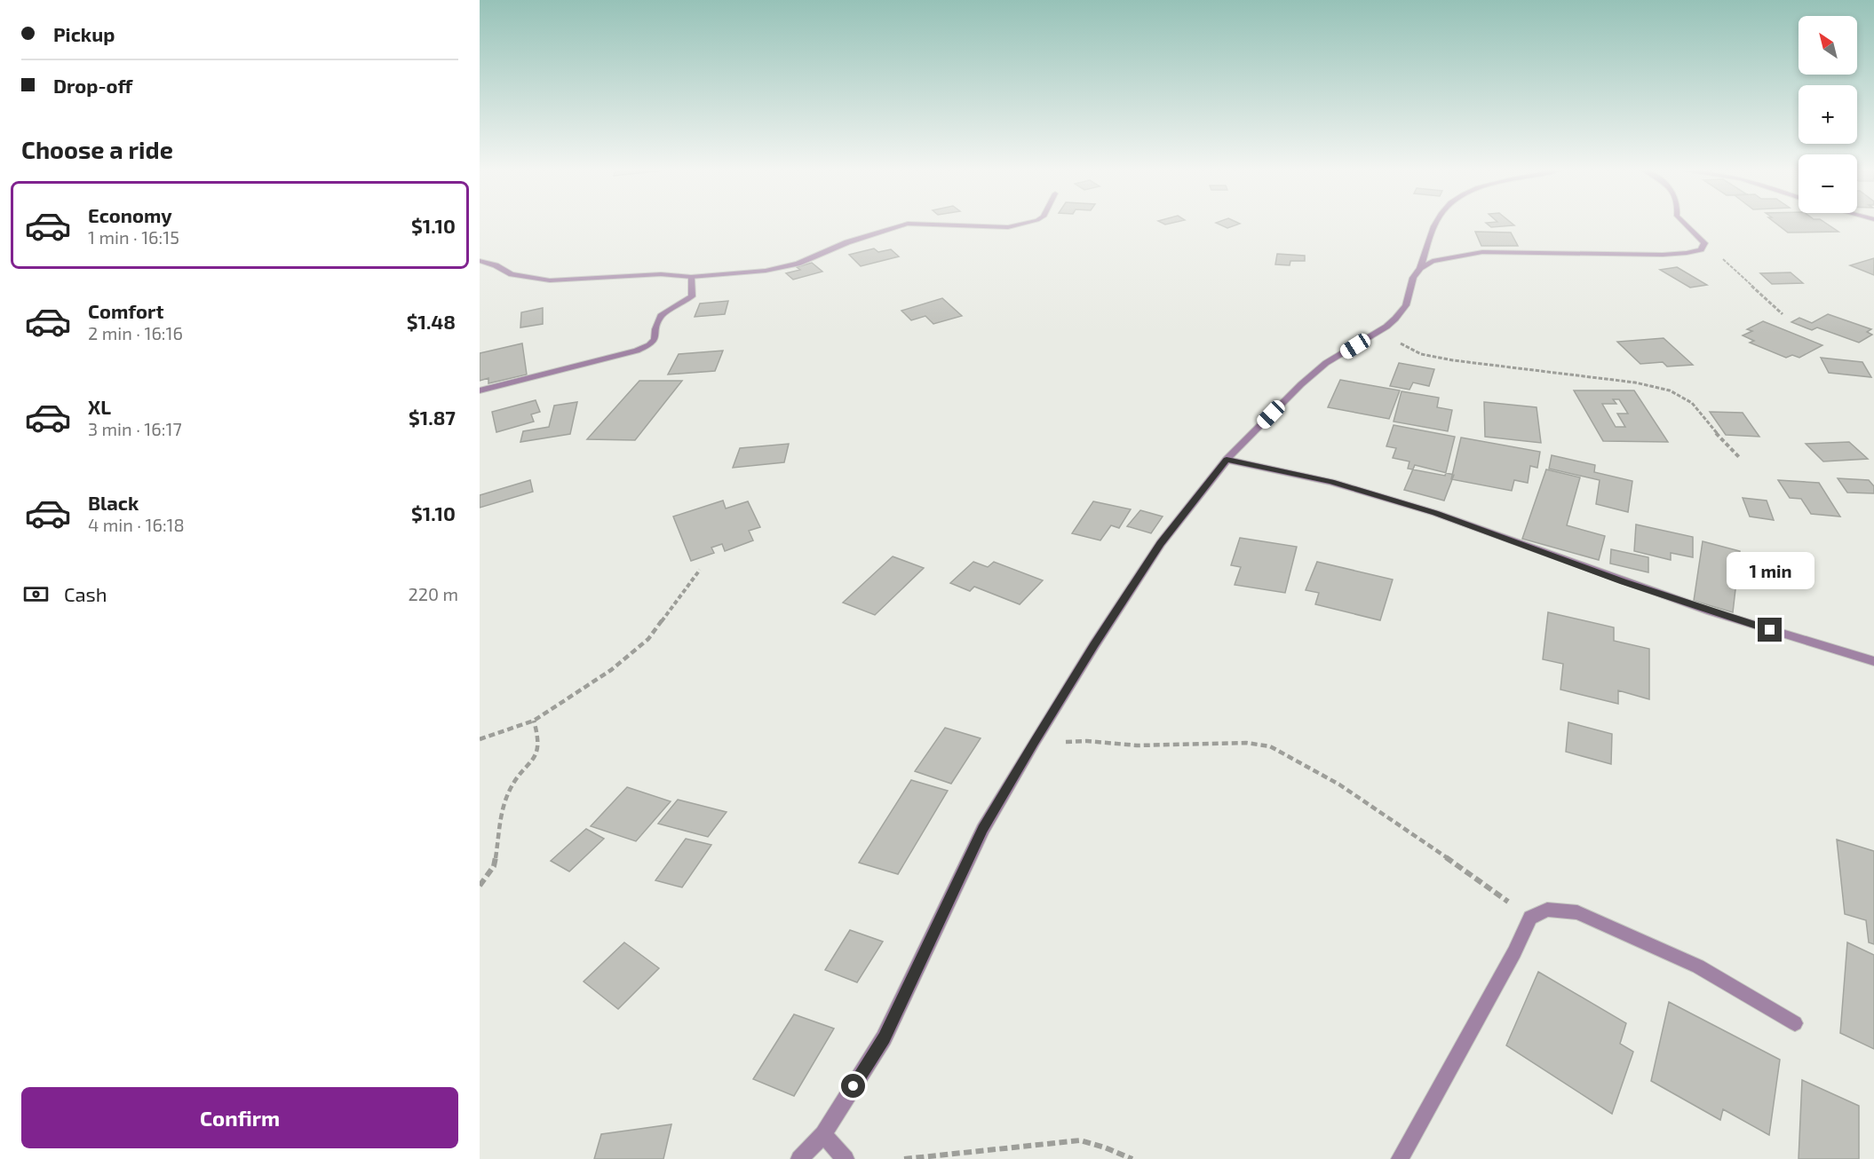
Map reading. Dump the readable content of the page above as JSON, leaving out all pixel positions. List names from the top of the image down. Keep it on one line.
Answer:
{"north":"top left","page":{"banner":["Pickup","Drop-off"],"map_buttons":["+","−"],"heading":"Choose a ride","list":[{"name":"Economy","note":"1 min · 16:15","value":"$1.10"},{"name":"Comfort","note":"2 min · 16:16","value":"$1.48"},{"name":"XL","note":"3 min · 16:17","value":"$1.87"},{"name":"Black","note":"4 min · 16:18","value":"$1.10"}],"bubble":"1 min","pay":["Cash","220 m"],"buttons":"Confirm"}}
